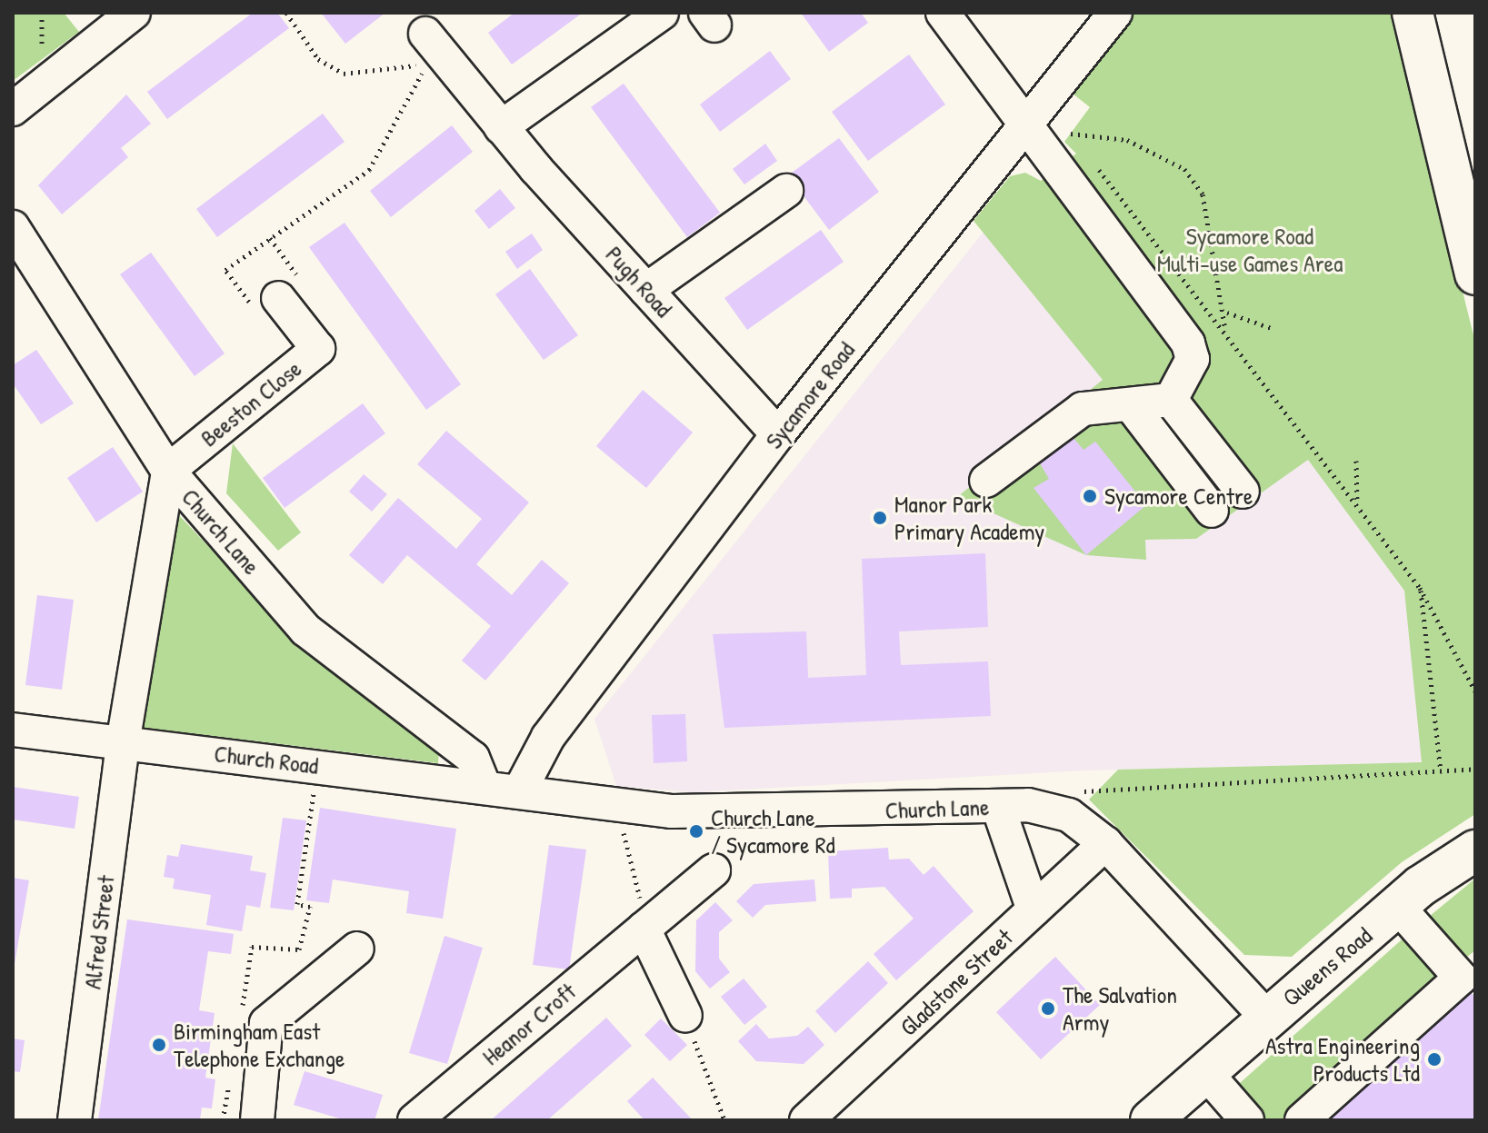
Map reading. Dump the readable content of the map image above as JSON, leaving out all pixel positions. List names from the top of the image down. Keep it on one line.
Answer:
{"streets":{"main road":["Queens Road"],"street":["Pugh Road","Sycamore Road","Beeston Close","Church Lane","Church Road","Alfred Street","Gladstone Street","Heanor Croft"]},"crossings":[["Pugh Road","Sycamore Road"],["Sycamore Road","Church Lane"],["Sycamore Road","Church Road"],["Beeston Close","Church Lane"],["Beeston Close","Alfred Street"],["Church Lane","Church Road"],["Church Lane","Alfred Street"],["Church Lane","Queens Road"],["Church Lane","Gladstone Street"],["Church Road","Alfred Street"]],"parks":["Sycamore Road Multi-use Games Area"],"places":["Sycamore Centre","Manor Park Primary Academy","Church Lane / Sycamore Rd","The Salvation Army","Birmingham East Telephone Exchange","Astra Engineering Products Ltd"]}
